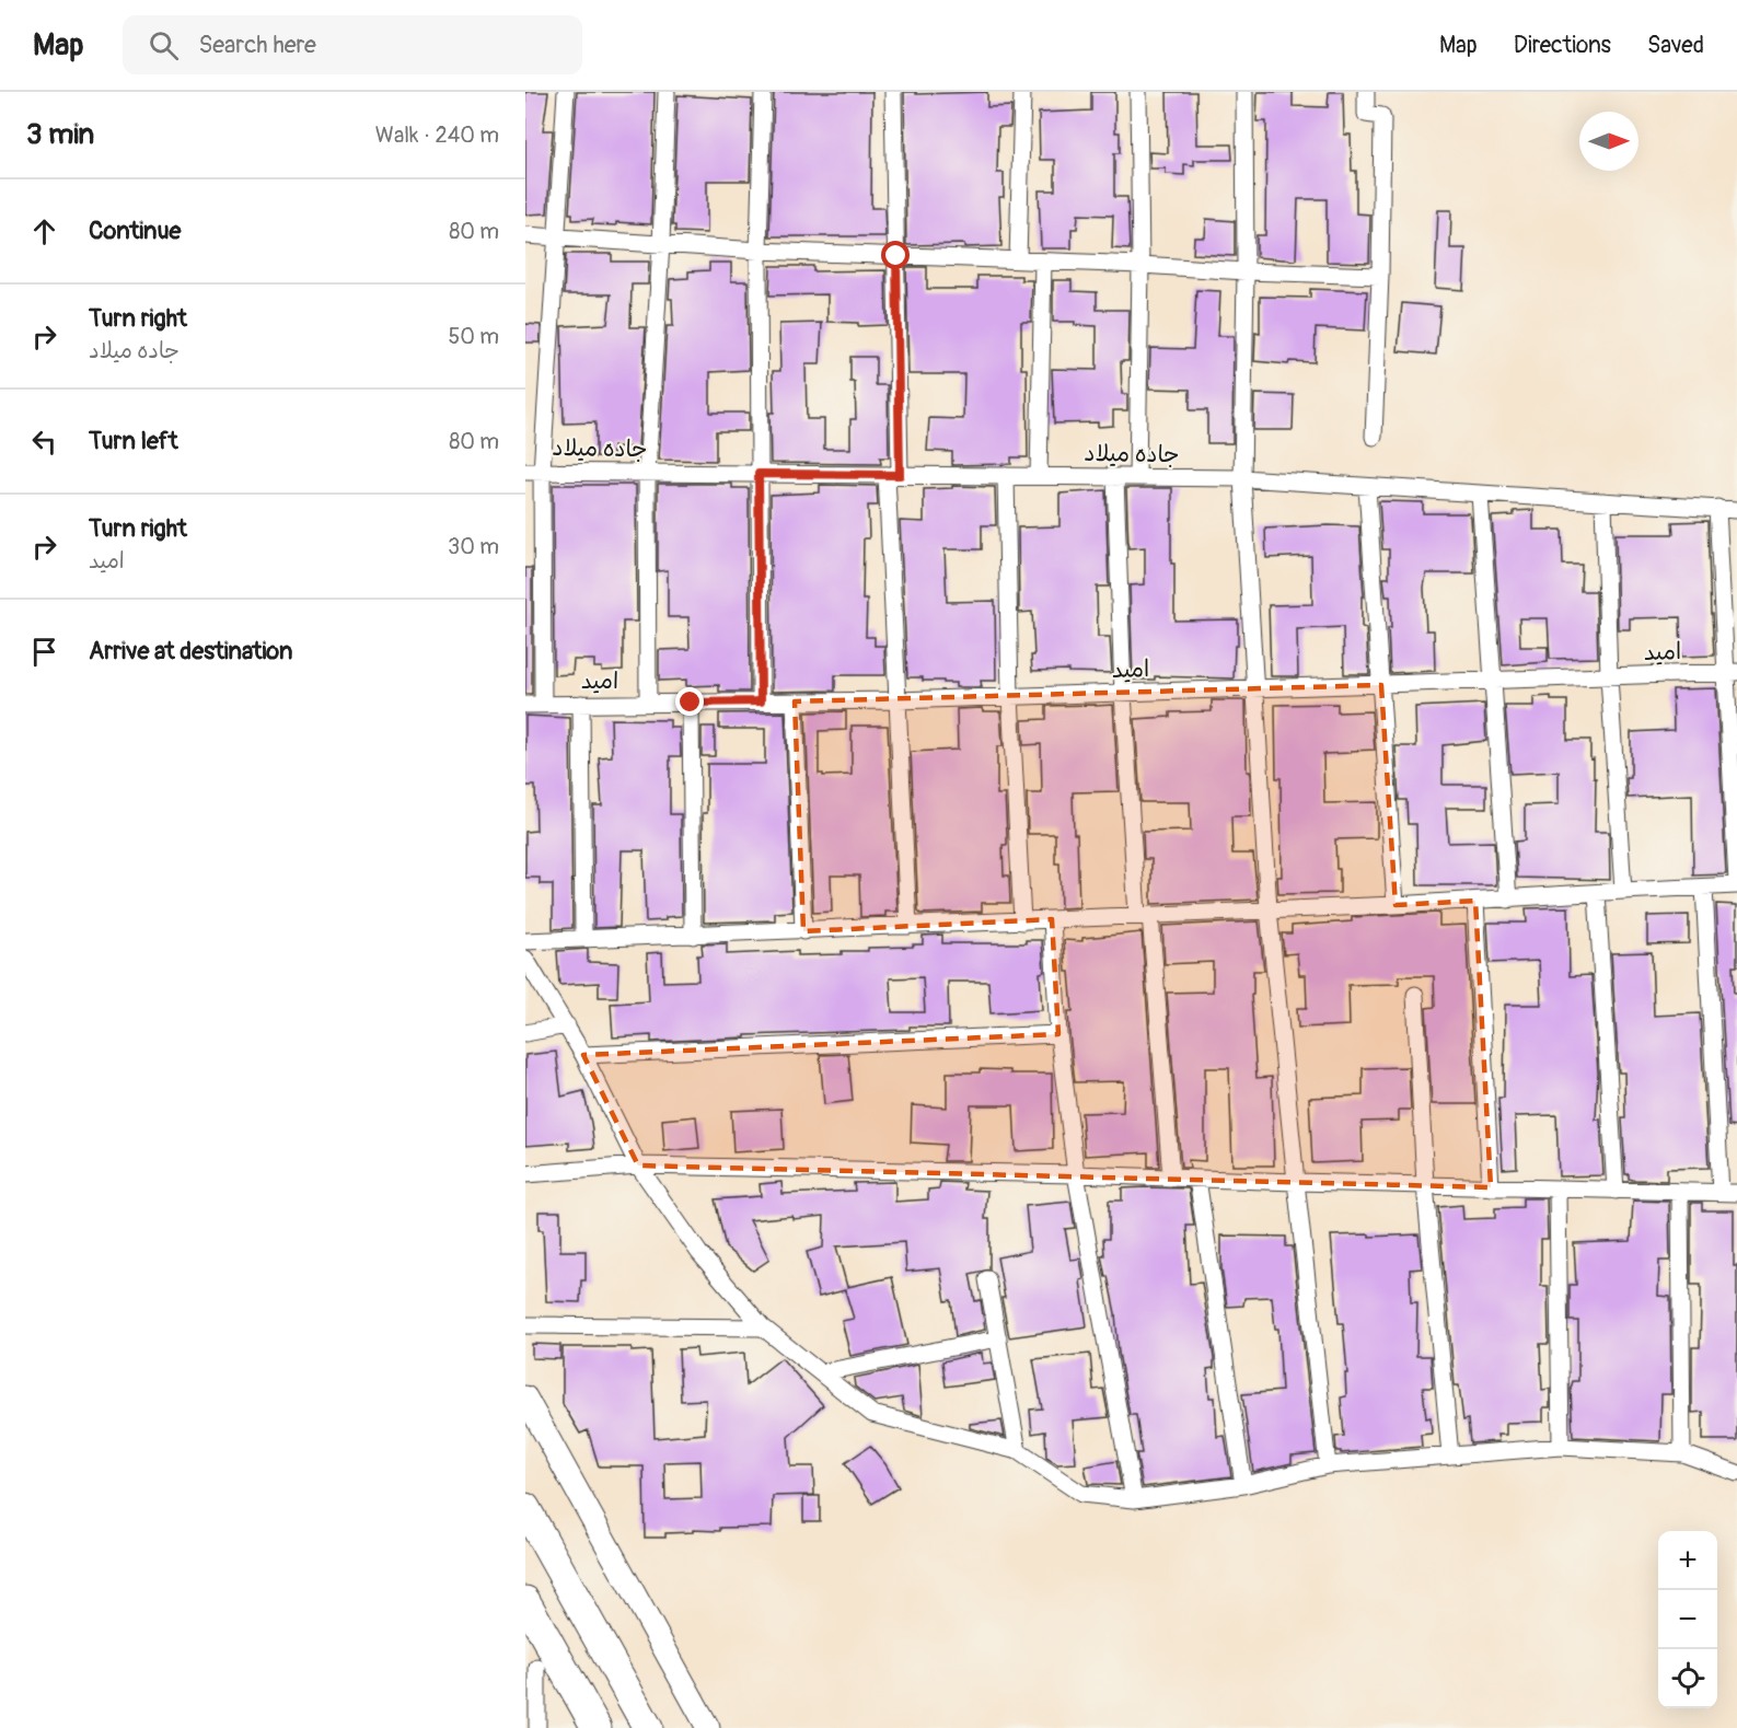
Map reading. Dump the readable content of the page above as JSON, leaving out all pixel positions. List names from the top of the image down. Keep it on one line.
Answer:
{"streets":{"street":["جاده میلاد","امید"]},"north":"right","page":{"header":"Map","search":"Search here","nav":["Map","Directions","Saved"],"heading":["3 min","Walk · 240 m"],"list":[["Continue","80 m"],["Turn right","جاده میلاد","50 m"],["Turn left","80 m"],["Turn right","امید","30 m"],"Arrive at destination"],"map_buttons":["+","−"]}}
